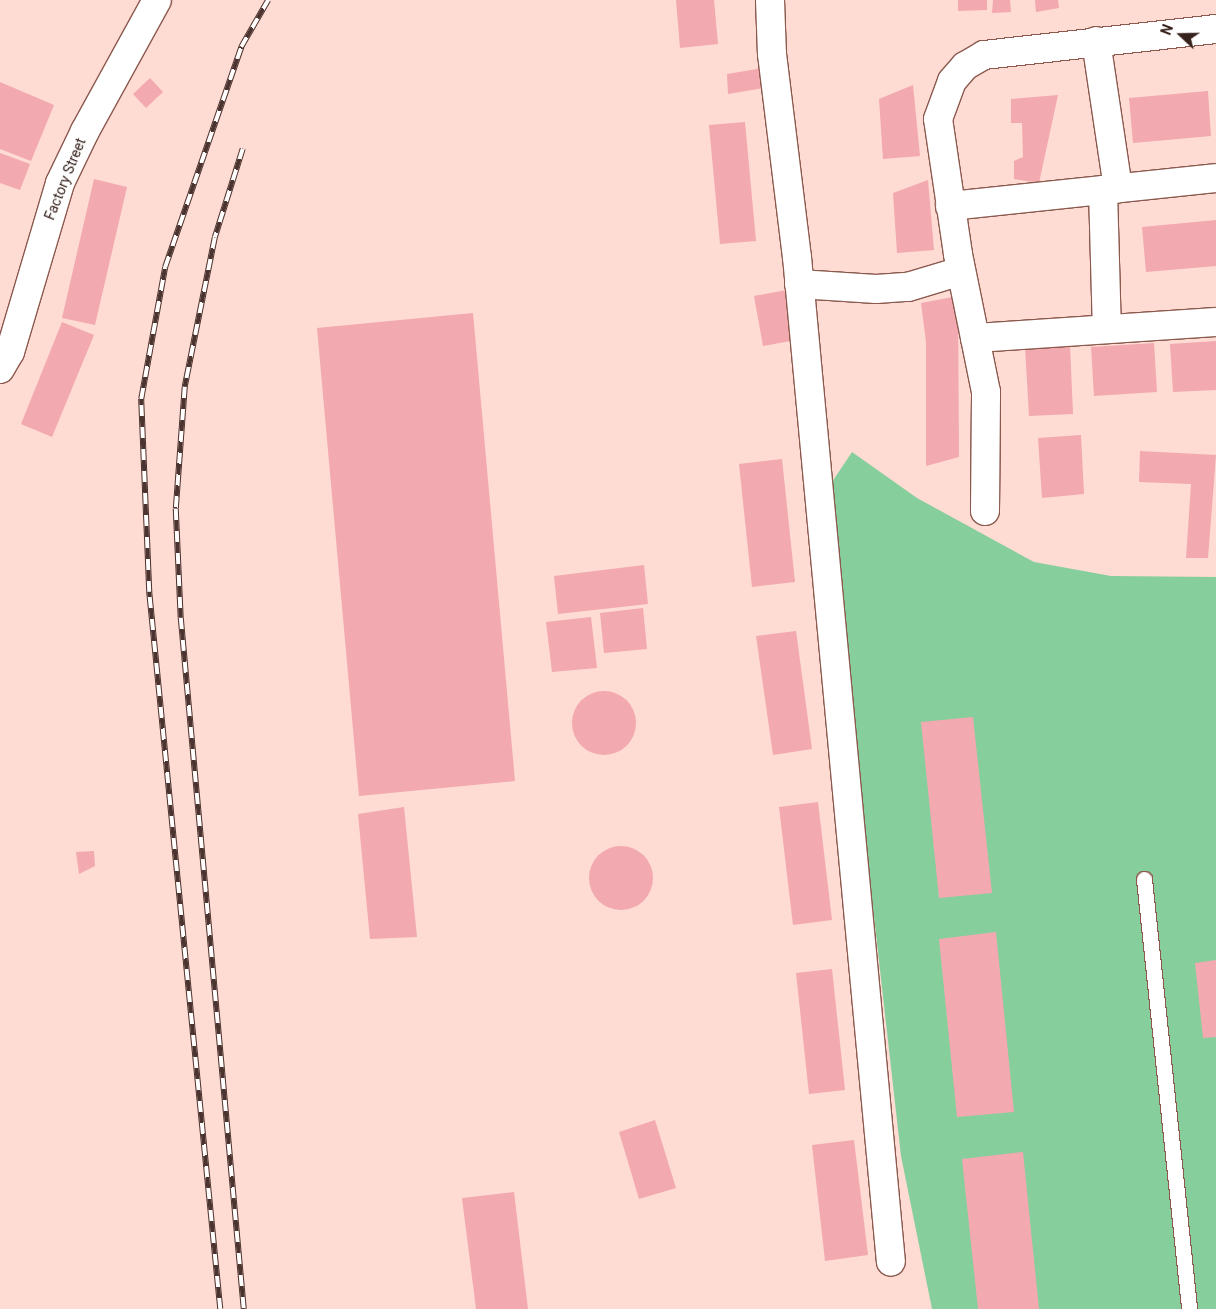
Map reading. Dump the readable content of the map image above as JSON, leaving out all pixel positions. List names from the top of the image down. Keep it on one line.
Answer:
{"streets":{"street":["Factory Street"]},"north":"left"}
